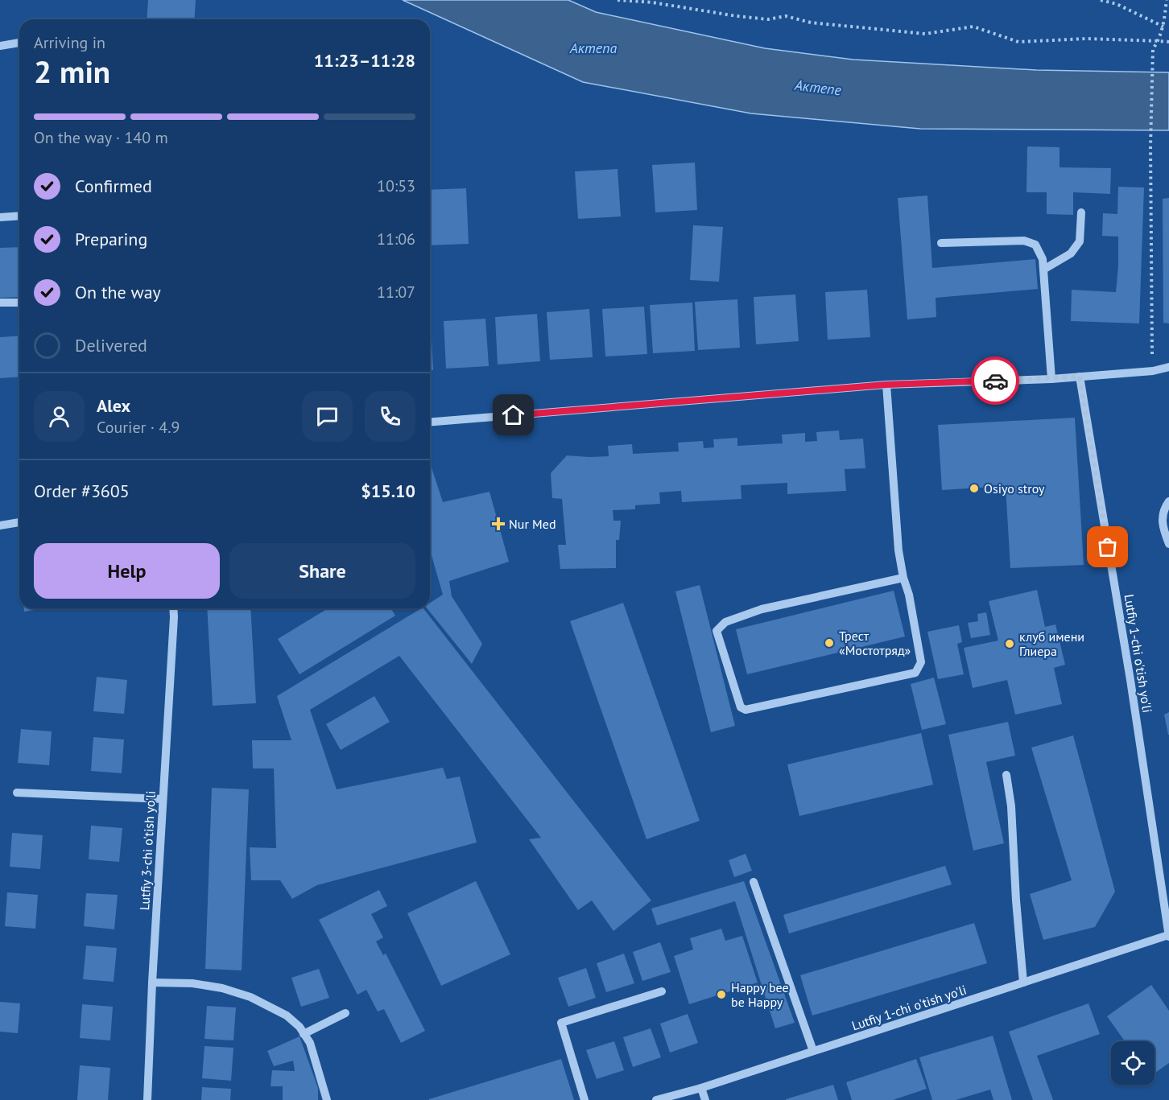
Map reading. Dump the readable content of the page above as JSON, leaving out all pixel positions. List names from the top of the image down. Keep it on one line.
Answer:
{"streets":{"street":["Lutfiy 1-chi o'tish yo'li","Lutfiy 3-chi o'tish yo'li"]},"water":["Актепа","Актепе"],"places":{"other":["Osiyo stroy","Трест «Мостотряд»","клуб имени Глиера","Happy bee be Happy"],"health":["Nur Med"]},"page":{"heading":["2 min","Arriving in","11:23–11:28"],"panel":["Alex","Courier · 4.9","Order #3605","$15.10"],"bar":"On the way · 140 m","list":[["Confirmed","10:53"],["Preparing","11:06"],["On the way","11:07"],"Delivered"],"buttons":["Help","Share"]}}
